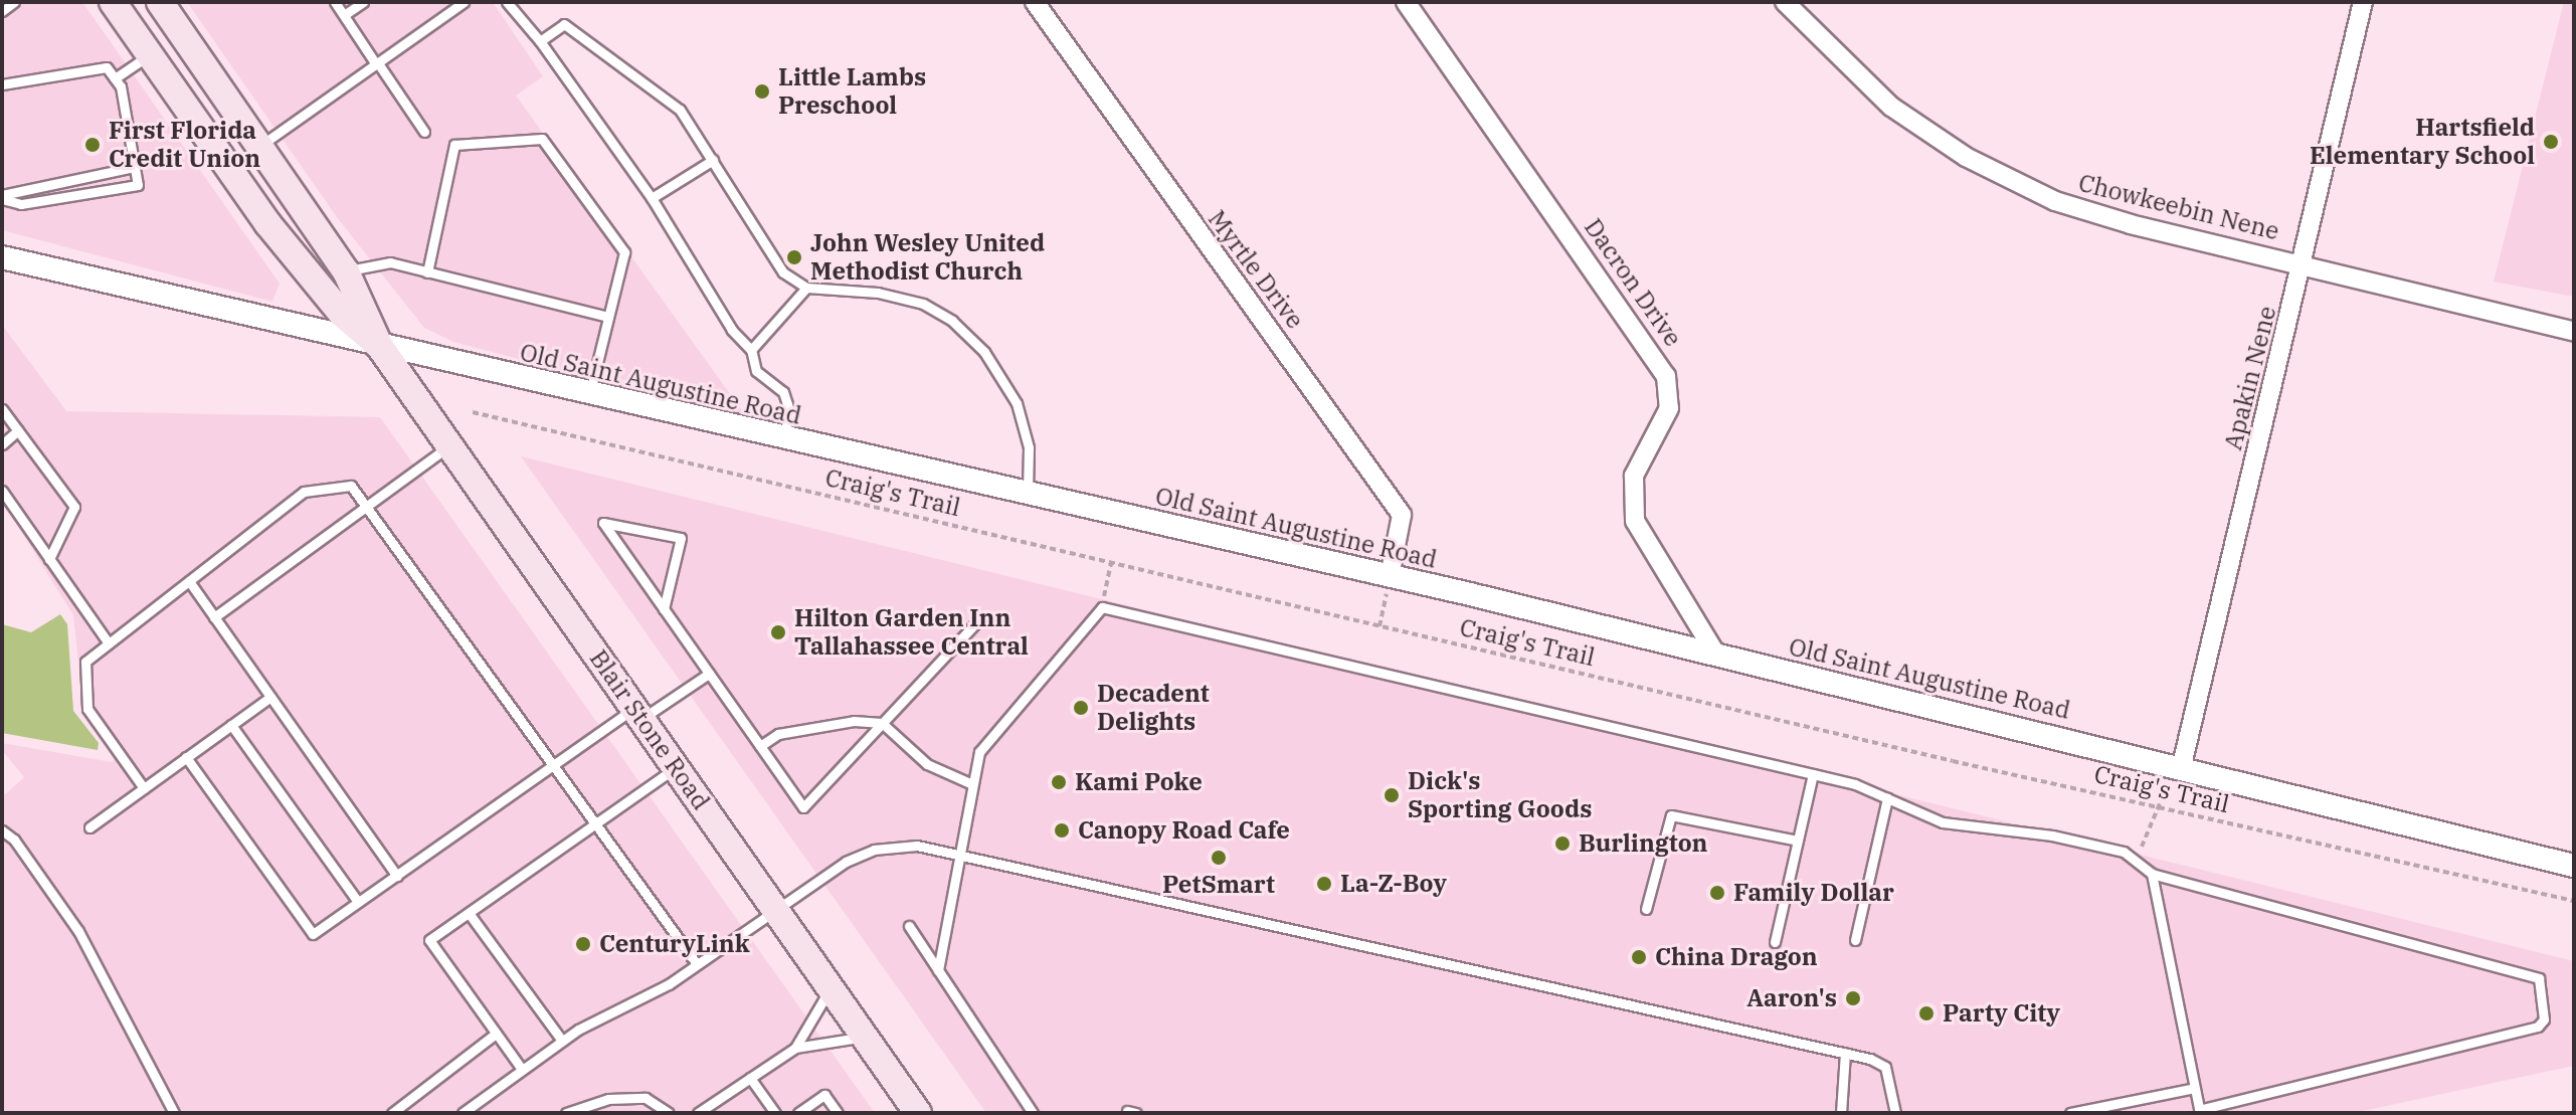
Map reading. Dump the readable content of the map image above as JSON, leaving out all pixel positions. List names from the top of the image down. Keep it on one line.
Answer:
{"streets":{"main road":["Blair Stone Road"],"street":["Chowkeebin Nene","Myrtle Drive","Dacron Drive","Apakin Nene","Old Saint Augustine Road"],"path":["Craig's Trail"]},"crossings":[["Chowkeebin Nene","Apakin Nene"],["Myrtle Drive","Old Saint Augustine Road"],["Dacron Drive","Old Saint Augustine Road"],["Apakin Nene","Old Saint Augustine Road"],["Old Saint Augustine Road","Blair Stone Road"]],"places":["Little Lambs Preschool","Hartsfield Elementary School","First Florida Credit Union","John Wesley United Methodist Church","Hilton Garden Inn Tallahassee Central","Decadent Delights","Kami Poke","Dick's Sporting Goods","Canopy Road Cafe","Burlington","PetSmart","La-Z-Boy","Family Dollar","CenturyLink","China Dragon","Aaron's","Party City"]}
